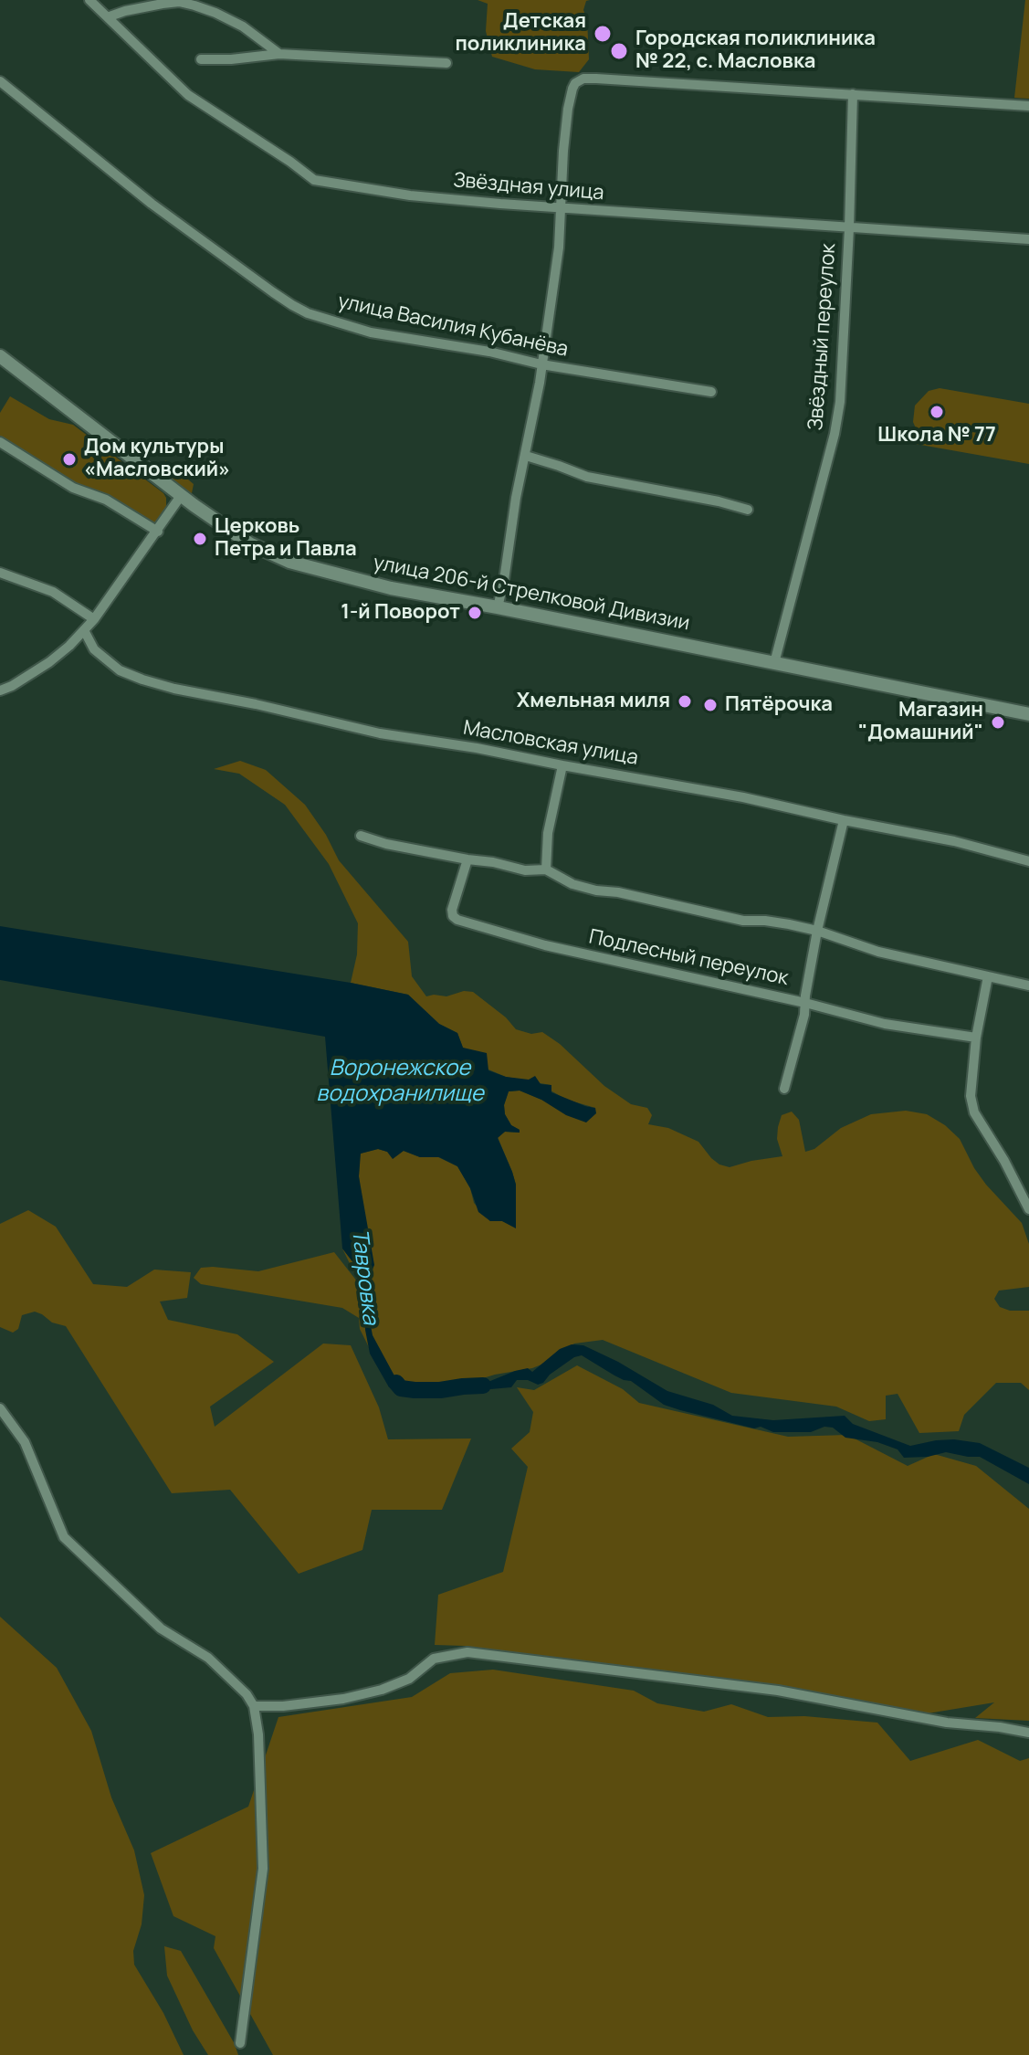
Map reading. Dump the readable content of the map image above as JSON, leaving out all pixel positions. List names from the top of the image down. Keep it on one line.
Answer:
{"streets":{"main road":["улица 206-й Стрелковой Дивизии"],"street":["Звёздная улица","улица Василия Кубанёва","Звёздный переулок","Масловская улица","Подлесный переулок"]},"crossings":[["Звёздная улица","Звёздный переулок"],["Звёздный переулок","улица 206-й Стрелковой Дивизии"]],"water":["Воронежское водохранилище","Тавровка"],"places":["Детская поликлиника","Городская поликлиника № 22, с. Масловка","Школа № 77","Дом культуры «Масловский»","Церковь Петра и Павла","1-й Поворот","Хмельная миля","Пятёрочка","Магазин \"Домашний\""]}
